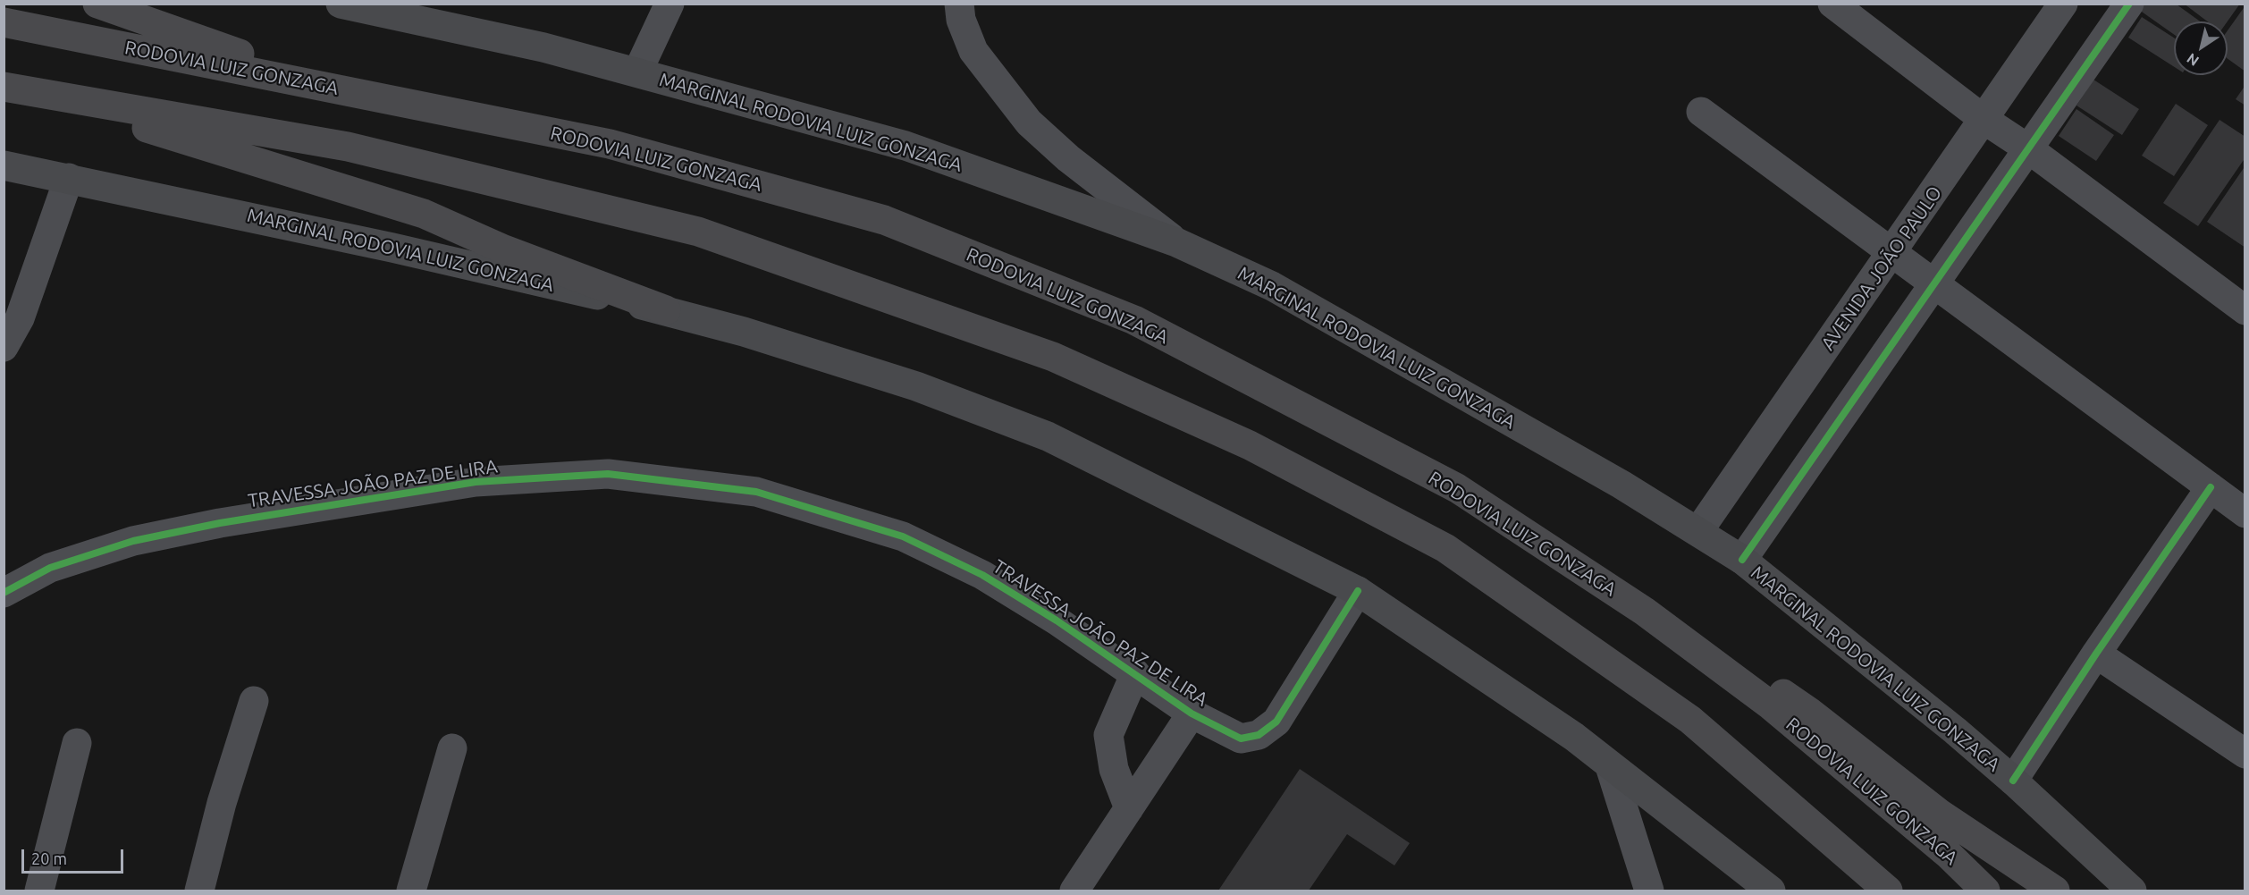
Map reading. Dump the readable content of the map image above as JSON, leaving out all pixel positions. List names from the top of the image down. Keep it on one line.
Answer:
{"streets":{"highway":["RODOVIA LUIZ GONZAGA"],"main road":["MARGINAL RODOVIA LUIZ GONZAGA"],"street":["AVENIDA JOÃO PAULO","TRAVESSA JOÃO PAZ DE LIRA"]},"crossings":[["MARGINAL RODOVIA LUIZ GONZAGA","AVENIDA JOÃO PAULO"],["MARGINAL RODOVIA LUIZ GONZAGA","TRAVESSA JOÃO PAZ DE LIRA"]],"scale_bar":"20 m","north":"bottom left"}
